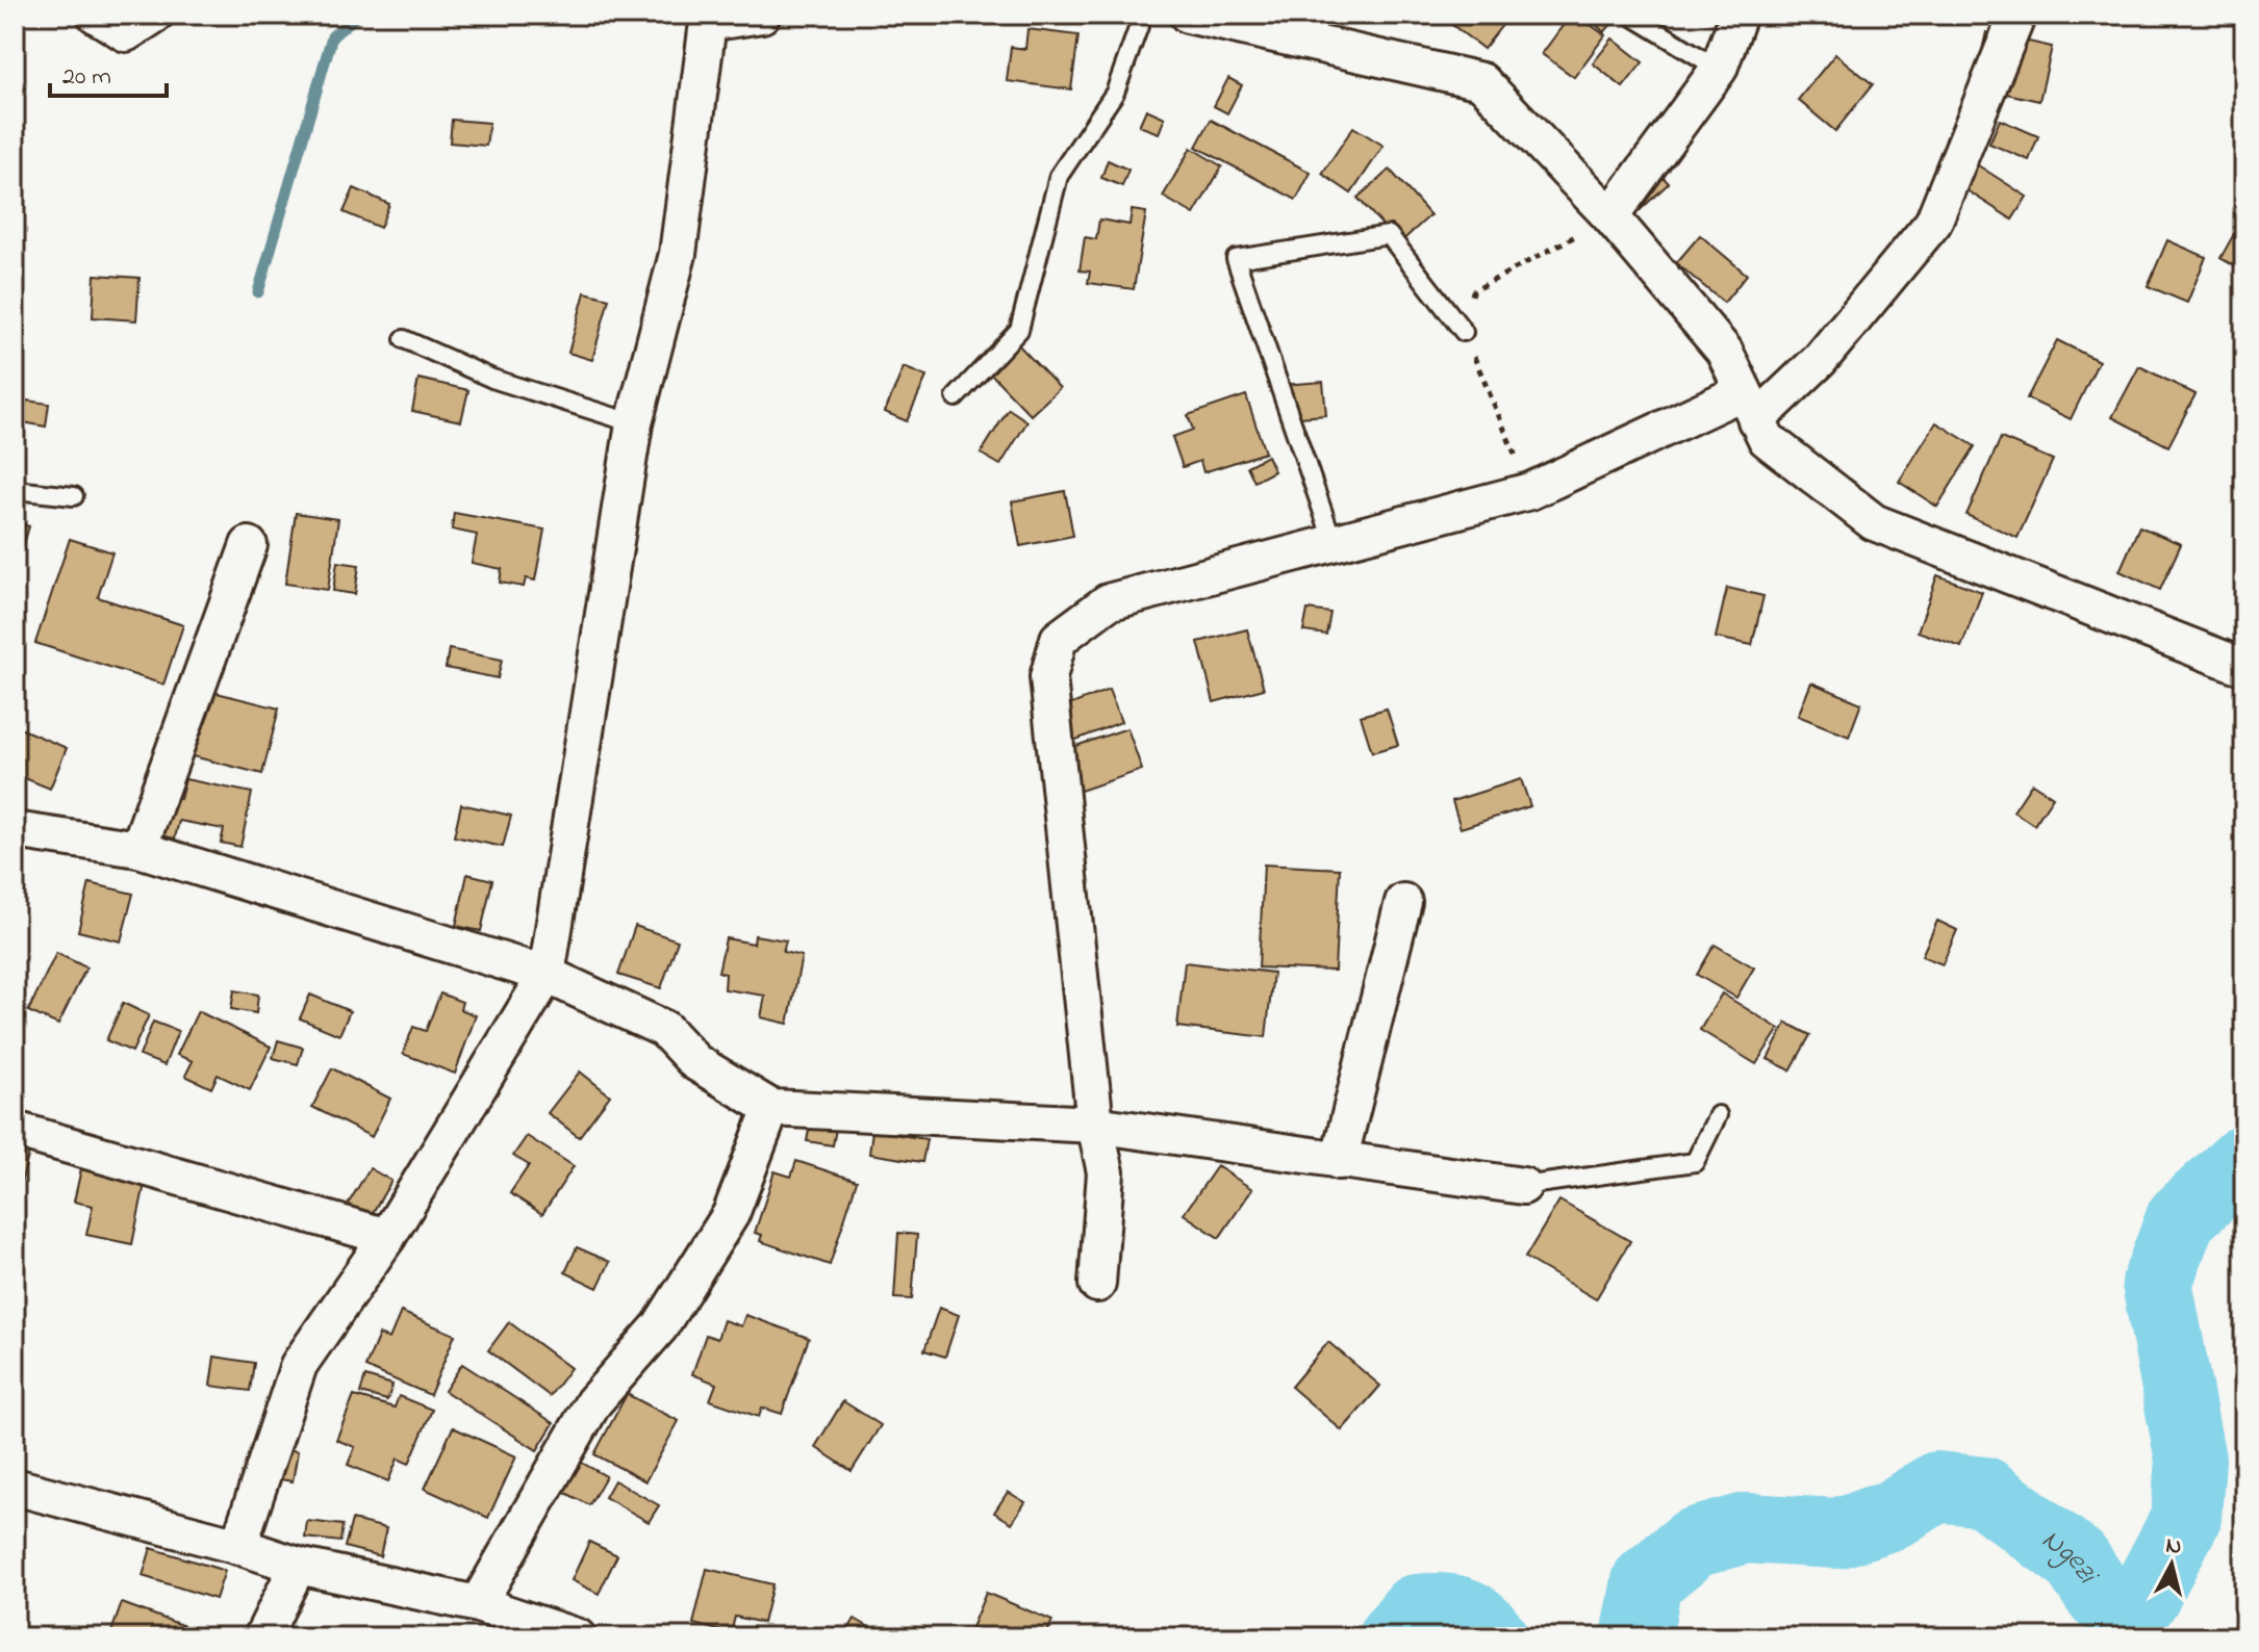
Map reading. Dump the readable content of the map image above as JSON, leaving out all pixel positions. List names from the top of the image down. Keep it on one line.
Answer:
{"water":["Ngezi"],"scale_bar":"20 m","north":"top"}
